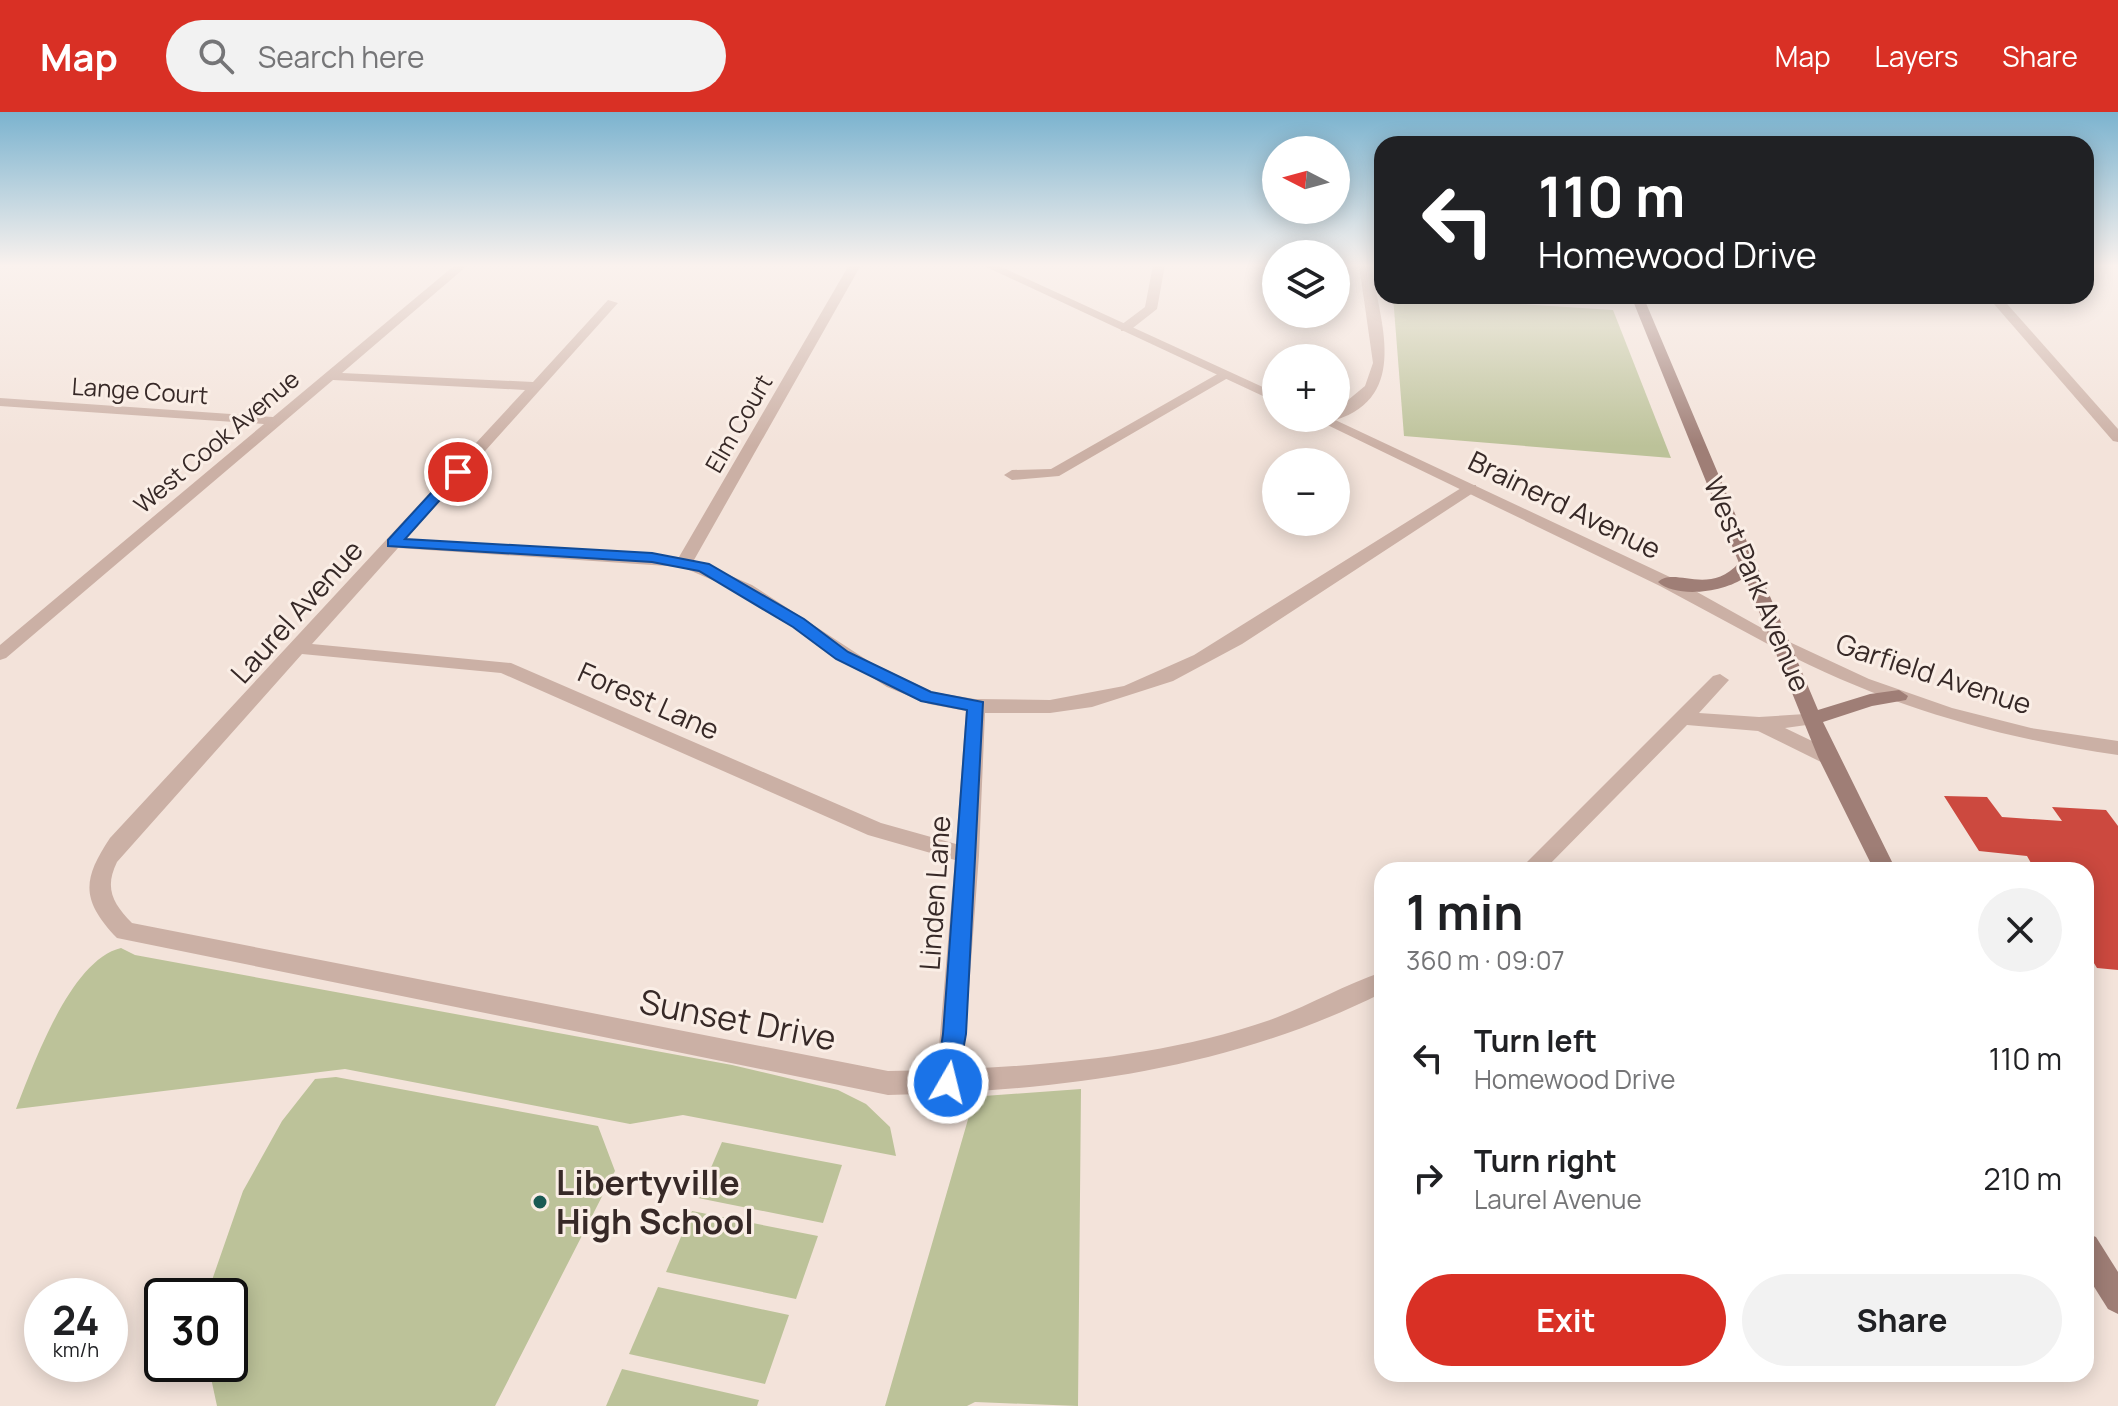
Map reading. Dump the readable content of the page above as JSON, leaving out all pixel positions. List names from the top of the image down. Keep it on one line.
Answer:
{"streets":{"main road":["West Park Avenue"],"street":["Lange Court","Elm Court","West Cook Avenue","Brainerd Avenue","Laurel Avenue","Garfield Avenue","Forest Lane","Linden Lane","Sunset Drive"]},"crossings":[["Lange Court","West Cook Avenue"],["Brainerd Avenue","West Park Avenue"],["Brainerd Avenue","Garfield Avenue"],["West Park Avenue","Garfield Avenue"],["Laurel Avenue","Forest Lane"],["Laurel Avenue","Sunset Drive"],["Forest Lane","Linden Lane"],["Linden Lane","Sunset Drive"]],"places":["Libertyville High School"],"north":"left","page":{"header":"Map","search":"Search here","nav":["Map","Layers","Share"],"map_buttons":["+","−"],"turn":["110 m","Homewood Drive"],"heading":["1 min","360 m · 09:07"],"list":[{"name":"Turn left","note":"Homewood Drive","value":"110 m"},{"name":"Turn right","note":"Laurel Avenue","value":"210 m"}],"buttons":["Exit","Share"],"speed":"24 km/h","limit":"30"}}
